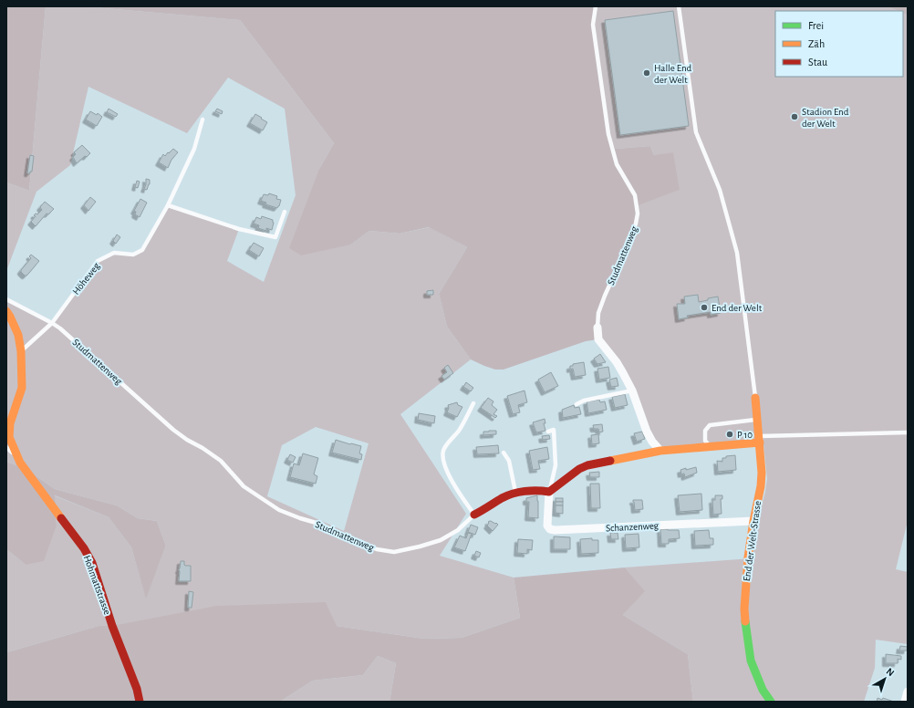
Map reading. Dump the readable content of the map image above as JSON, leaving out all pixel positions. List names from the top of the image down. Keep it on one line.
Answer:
{"streets":{"street":["Studmattenweg","Schanzenweg","End der Welt-Strasse","Hohmattstrasse"],"lane":["Höheweg"]},"crossings":[["Studmattenweg","Höheweg"],["Studmattenweg","Schanzenweg"],["Höheweg","Hohmattstrasse"],["Schanzenweg","End der Welt-Strasse"]],"places":["Halle End der Welt","Stadion End der Welt","End der Welt","P 10"],"legend":["Frei","Zäh","Stau"],"north":"top right"}
